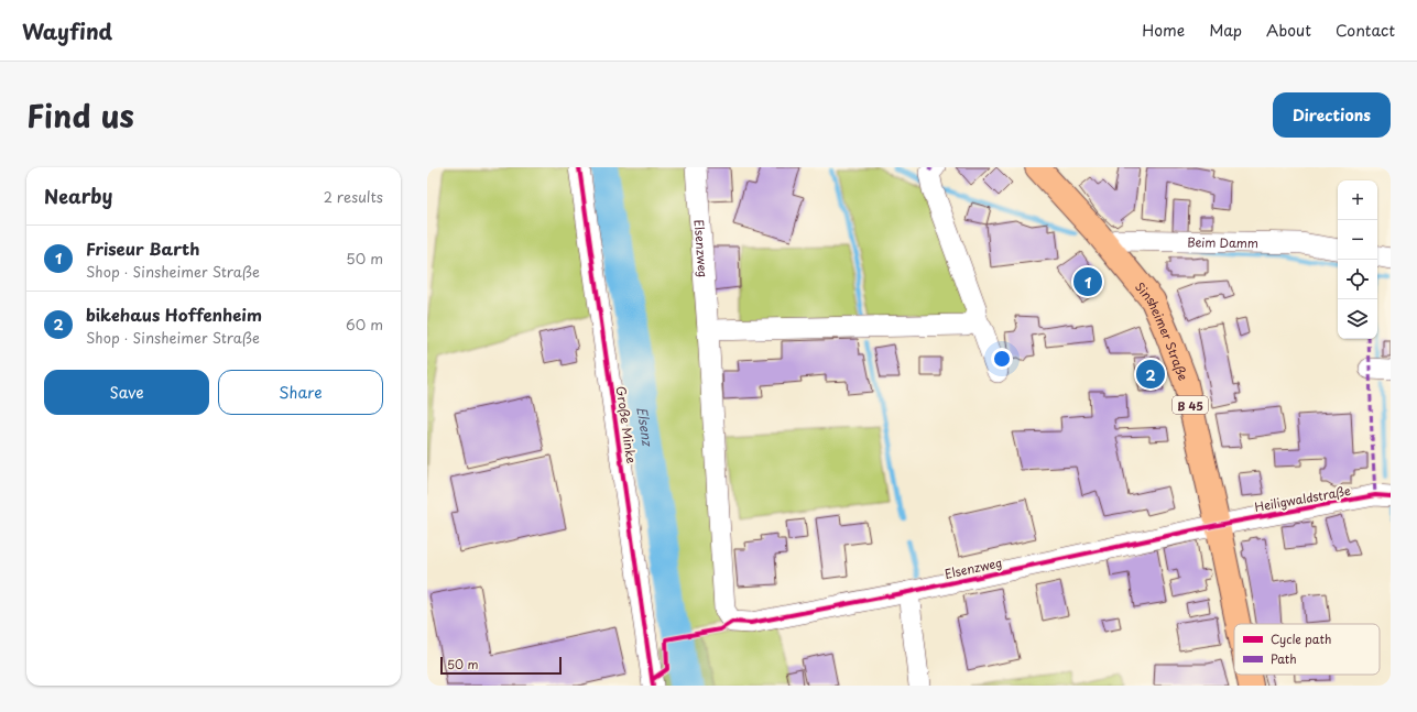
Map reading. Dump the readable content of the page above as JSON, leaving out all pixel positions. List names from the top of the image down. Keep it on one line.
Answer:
{"streets":{"main road":["Sinsheimer Straße","B 45"],"street":["Beim Damm","Elsenzweg","Große Minke","Heiligwaldstraße"]},"crossings":[["Beim Damm","Sinsheimer Straße"],["Elsenzweg","Sinsheimer Straße"],["Elsenzweg","Heiligwaldstraße"],["Sinsheimer Straße","Heiligwaldstraße"]],"water":["Elsenz"],"legend":["Cycle path","Path"],"scale_bar":"50 m","page":{"header":"Wayfind","nav":["Home","Map","About","Contact"],"title":"Find us","buttons":["Directions",["Save","Share"]],"heading":["Nearby","2 results"],"map_buttons":["+","−"],"list":[{"mark":"1","name":"Friseur Barth","note":"Shop · Sinsheimer Straße","value":"50 m"},{"mark":"2","name":"bikehaus Hoffenheim","note":"Shop · Sinsheimer Straße","value":"60 m"}],"pins":["1","2"],"scale":"50 m"}}
